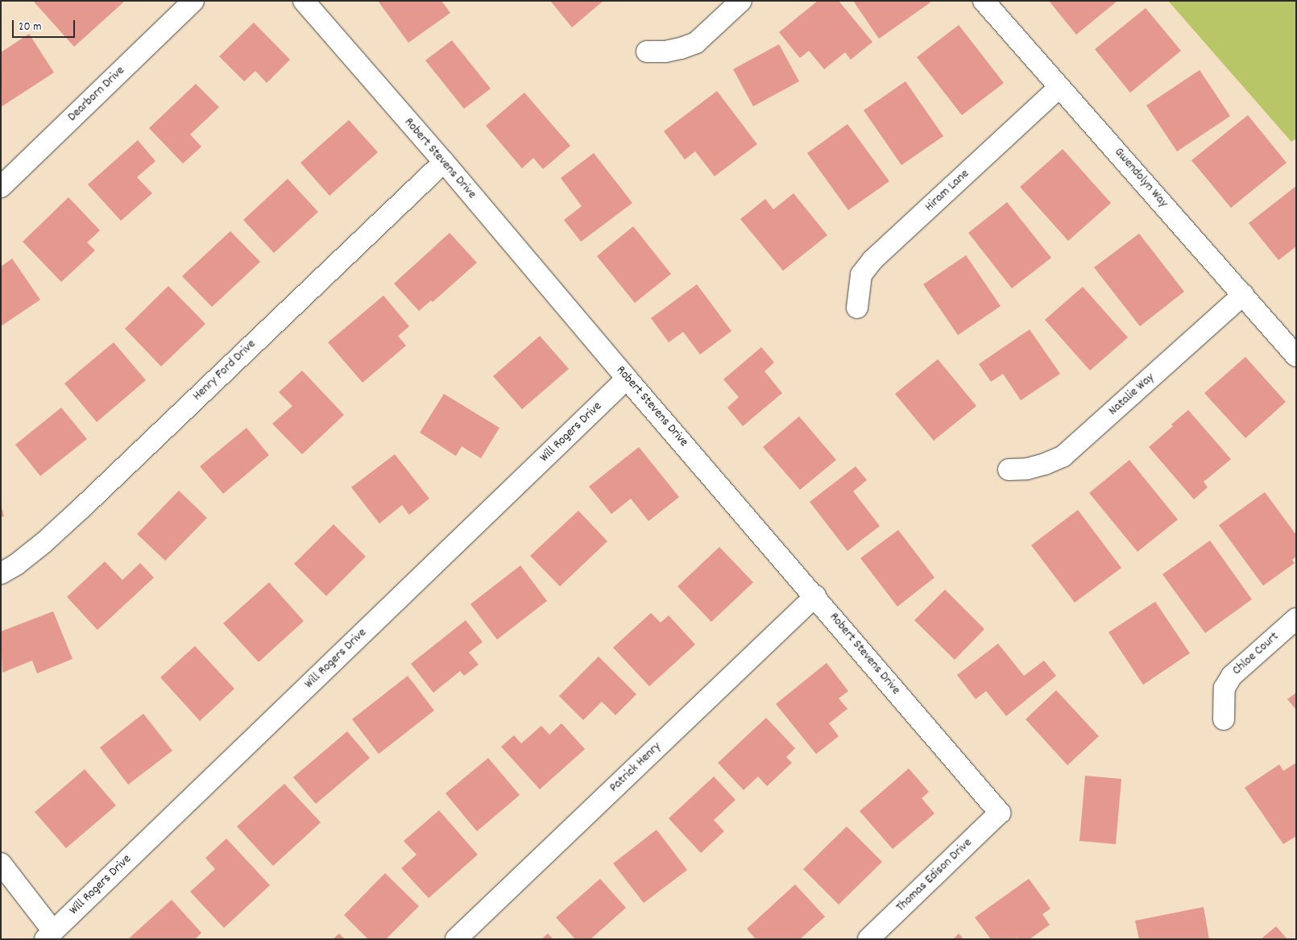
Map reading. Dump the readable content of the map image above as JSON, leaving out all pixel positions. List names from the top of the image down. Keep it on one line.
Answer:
{"streets":{"street":["Dearborn Drive","Robert Stevens Drive","Gwendolyn Way","Hiram Lane","Henry Ford Drive","Natalie Way","Will Rogers Drive","Chloe Court","Patrick Henry","Thomas Edison Drive"]},"crossings":[["Robert Stevens Drive","Henry Ford Drive"],["Robert Stevens Drive","Will Rogers Drive"],["Robert Stevens Drive","Patrick Henry"],["Robert Stevens Drive","Thomas Edison Drive"],["Gwendolyn Way","Hiram Lane"],["Gwendolyn Way","Natalie Way"]],"scale_bar":"20 m"}
